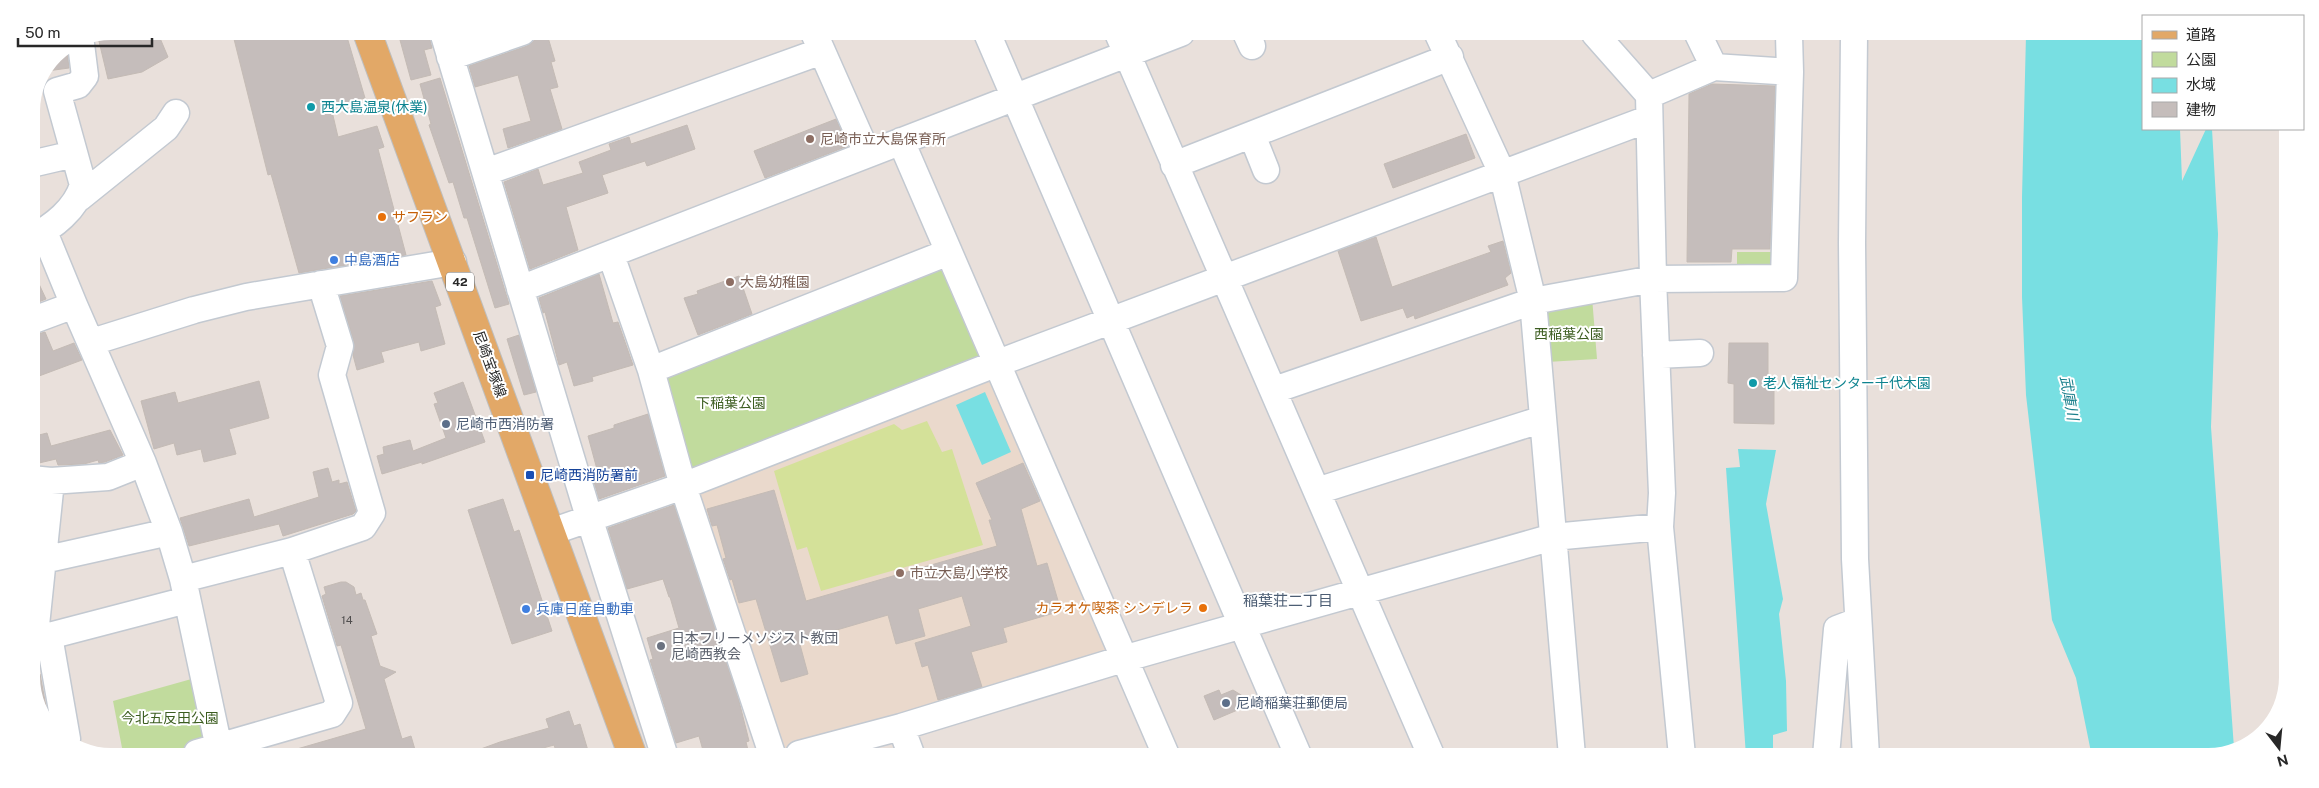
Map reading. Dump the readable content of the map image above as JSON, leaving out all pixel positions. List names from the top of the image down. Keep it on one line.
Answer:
{"streets":{"main road":["42","尼崎宝塚線"]},"districts":["稲葉荘二丁目"],"water":["武庫川"],"parks":["西稲葉公園","下稲葉公園","今北五反田公園"],"places":{"other":["西大島温泉(休業)","尼崎市立大島保育所","サフラン","中島酒店","大島幼稚園","老人福祉センター千代木園","尼崎市西消防署","市立大島小学校","カラオケ喫茶 シンデレラ","兵庫日産自動車","日本フリーメソジスト教団 尼崎西教会","尼崎稲葉荘郵便局"],"transit":["尼崎西消防署前"]},"house_numbers":["14"],"legend":["道路","公園","水域","建物"],"scale_bar":"50 m","north":"bottom"}
